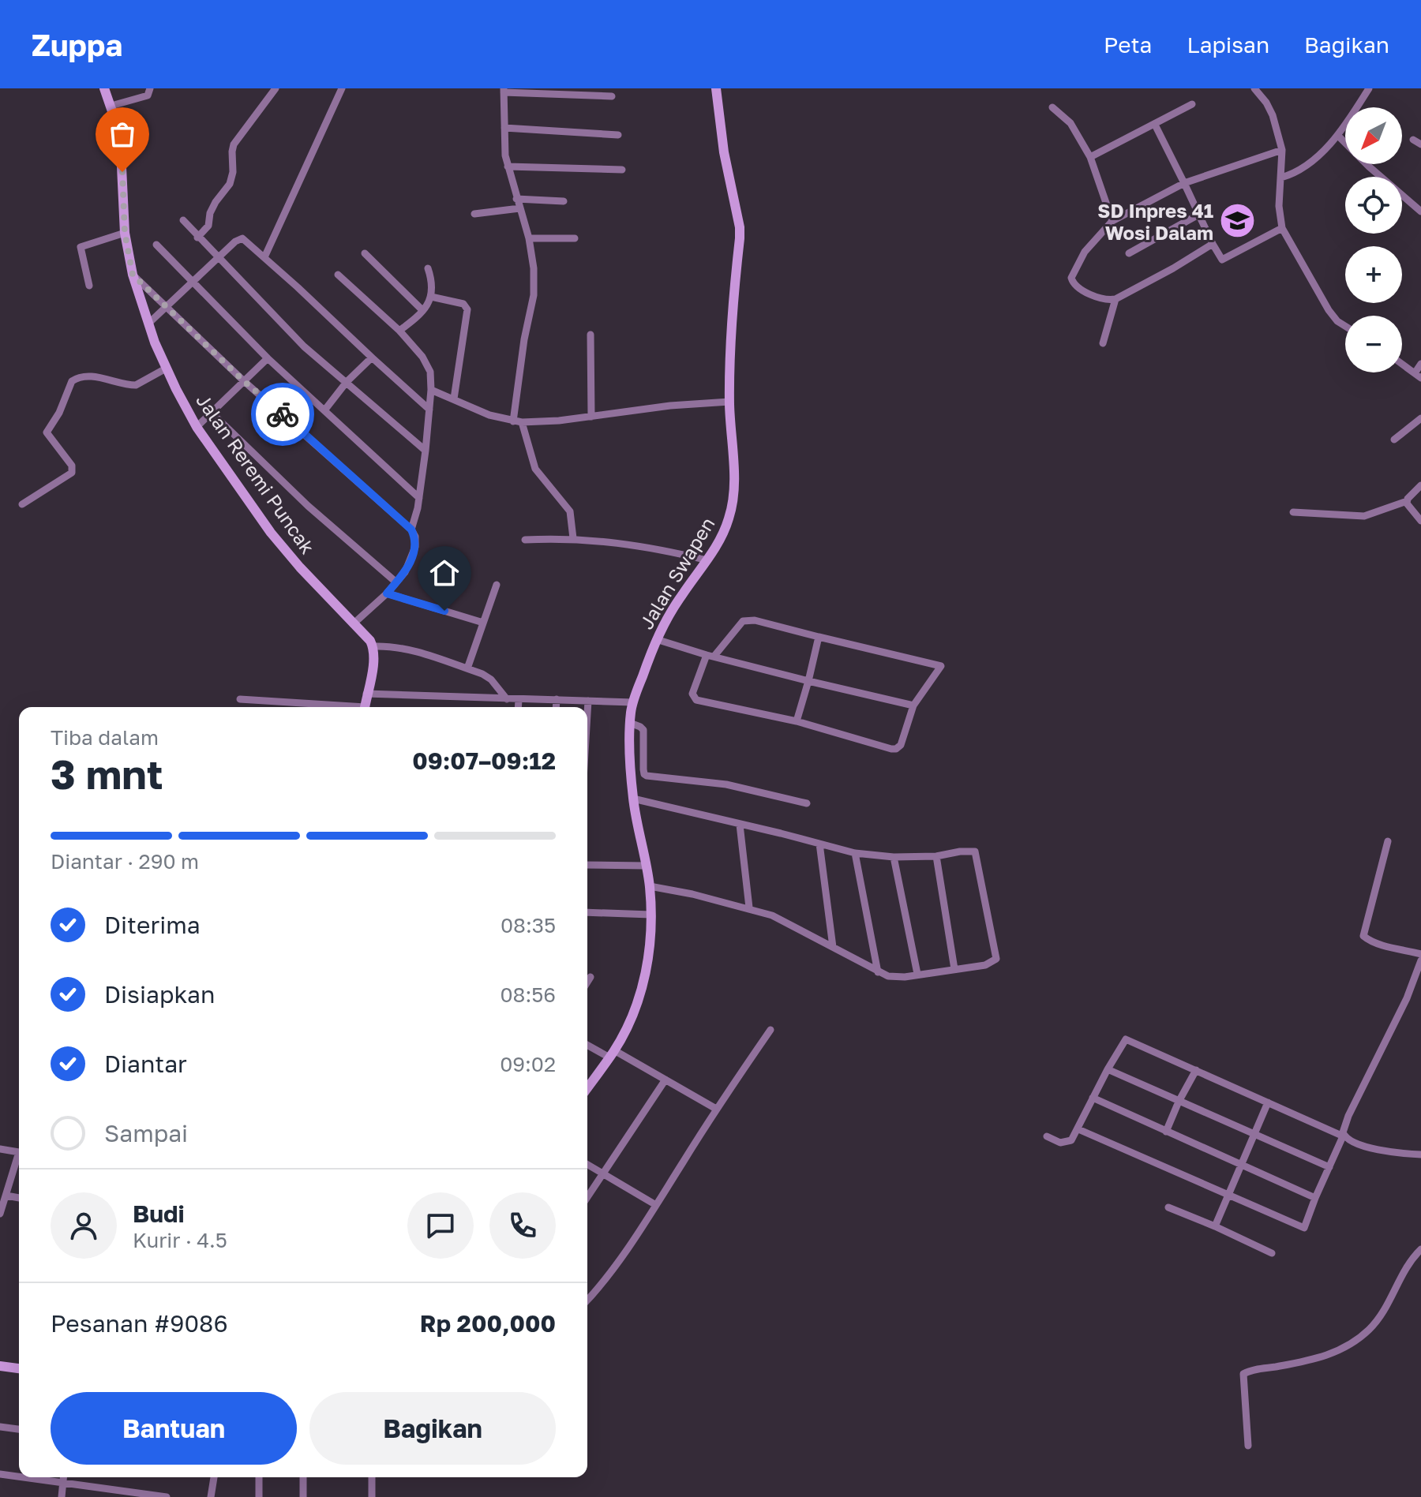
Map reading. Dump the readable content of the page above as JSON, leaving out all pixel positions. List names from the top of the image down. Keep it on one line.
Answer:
{"streets":{"main road":["Jalan Reremi Puncak","Jalan Swapen"]},"places":{"school or university":["SD Inpres 41 Wosi Dalam"]},"north":"bottom left","page":{"header":"Zuppa","nav":["Peta","Lapisan","Bagikan"],"map_buttons":["+","−"],"heading":["3 mnt","Tiba dalam","09:07–09:12"],"panel":["Budi","Kurir · 4.5","Pesanan #9086","Rp 200,000"],"bar":"Diantar · 290 m","list":[["Diterima","08:35"],["Disiapkan","08:56"],["Diantar","09:02"],"Sampai"],"buttons":["Bantuan","Bagikan"]}}
